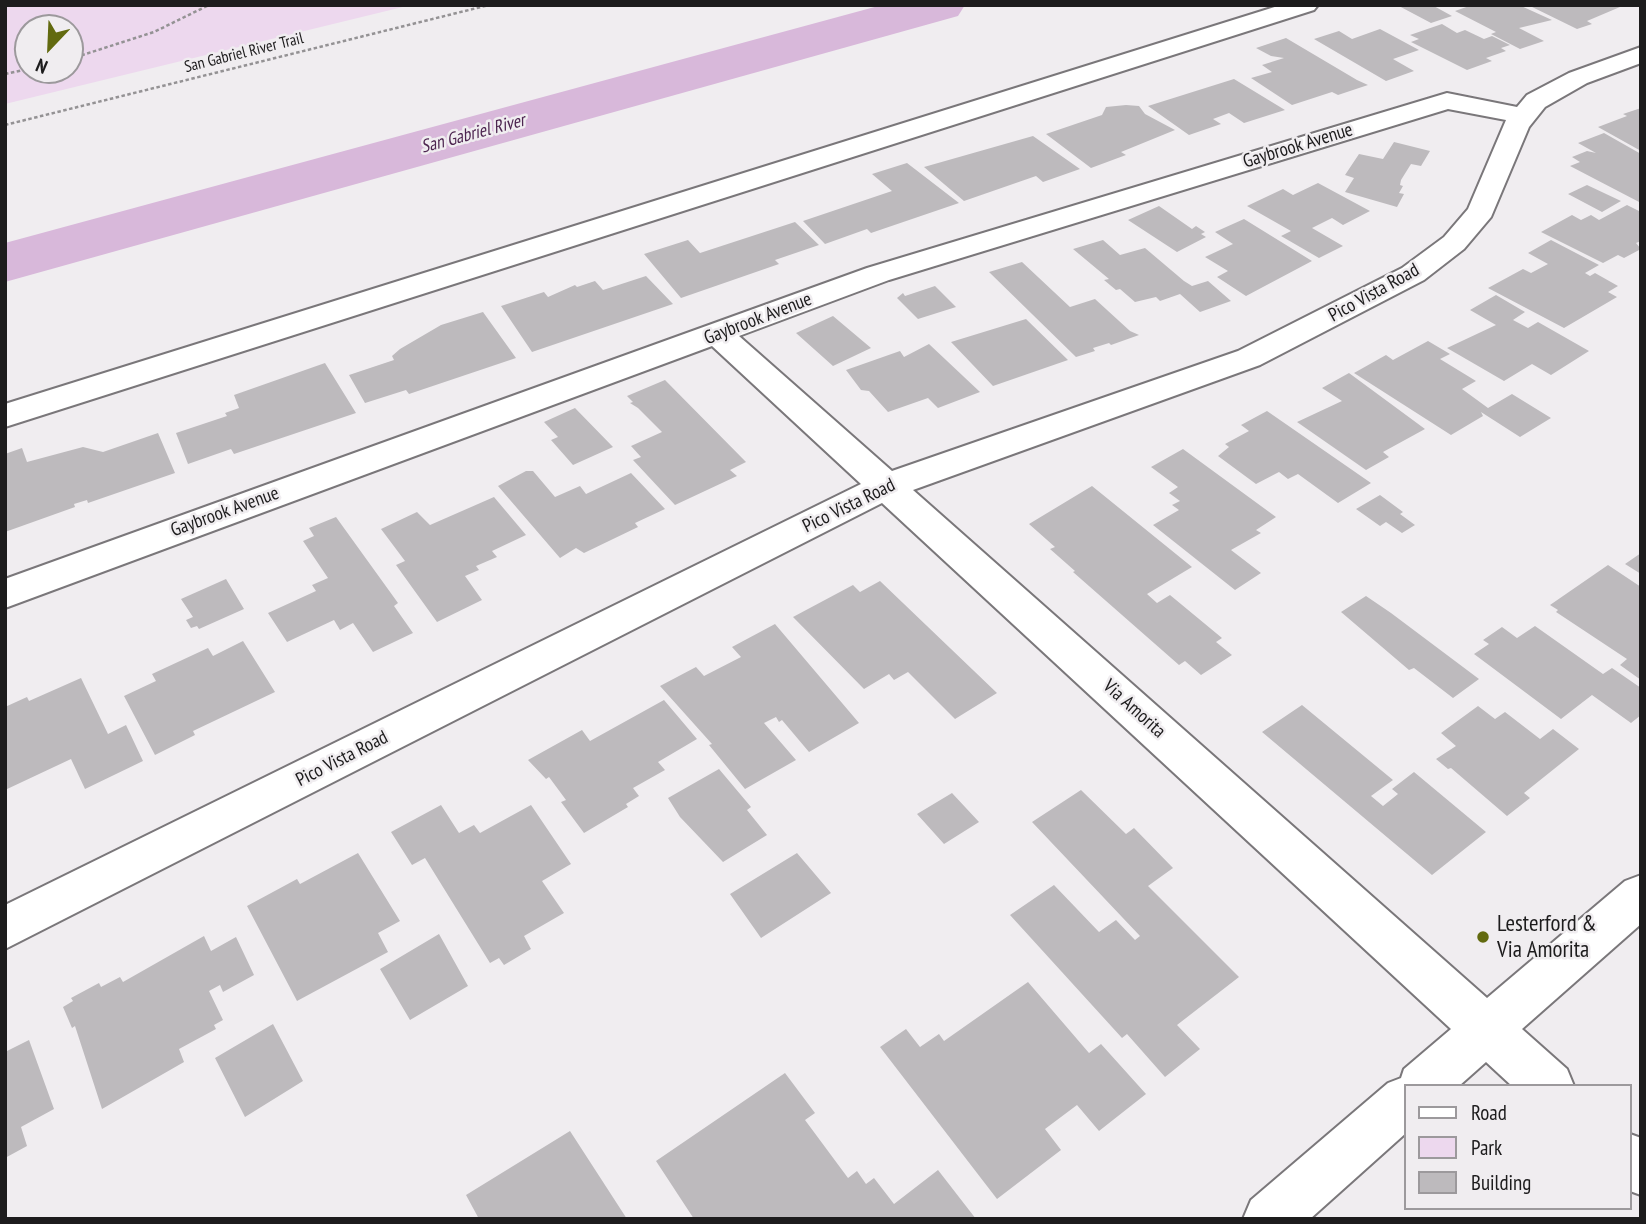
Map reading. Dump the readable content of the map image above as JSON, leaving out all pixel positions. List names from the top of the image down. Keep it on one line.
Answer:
{"streets":{"street":["Gaybrook Avenue","Pico Vista Road","Via Amorita"],"path":["San Gabriel River Trail"]},"crossings":[["Gaybrook Avenue","Pico Vista Road"],["Gaybrook Avenue","Via Amorita"],["Pico Vista Road","Via Amorita"]],"water":["San Gabriel River"],"places":["Lesterford & Via Amorita"],"legend":["Road","Park","Building"],"north":"bottom left"}
